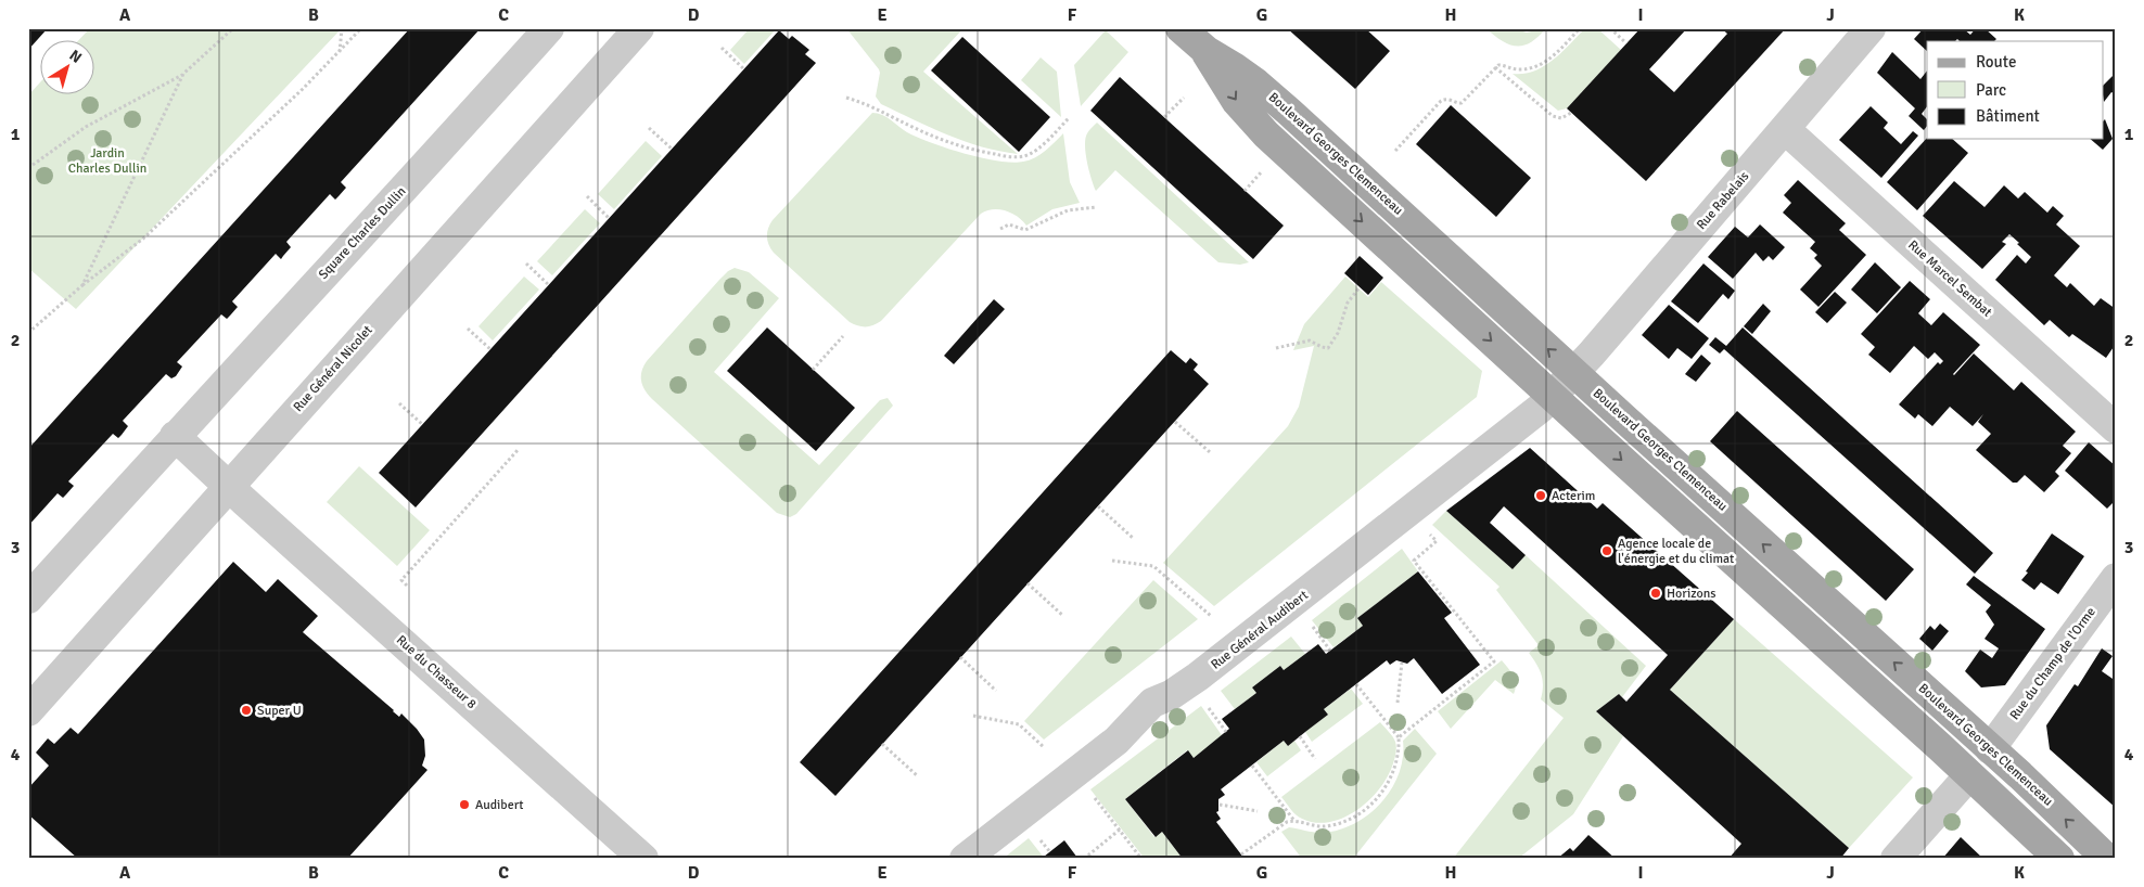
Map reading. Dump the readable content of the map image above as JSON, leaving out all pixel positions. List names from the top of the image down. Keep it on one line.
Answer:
{"streets":{"main road":["Boulevard Georges Clemenceau"],"street":["Rue Rabelais","Square Charles Dullin","Rue Marcel Sembat","Rue Général Nicolet","Rue Général Audibert","Rue du Champ de l'Orme","Rue du Chasseur 8"]},"crossings":[["Boulevard Georges Clemenceau","Rue Rabelais"],["Boulevard Georges Clemenceau","Rue Général Audibert"],["Boulevard Georges Clemenceau","Rue du Champ de l'Orme"],["Rue Rabelais","Rue Marcel Sembat"],["Rue Rabelais","Rue Général Audibert"],["Rue Général Nicolet","Rue du Chasseur 8"]],"parks":["Jardin Charles Dullin"],"places":["Acterim","Agence locale de l'énergie et du climat","Horizons","Super U","Audibert"],"legend":["Route","Parc","Bâtiment"],"north":"top right","grid":{"columns":["A","B","C","D","E","F","G","H","I","J","K"],"rows":["1","2","3","4"]}}
